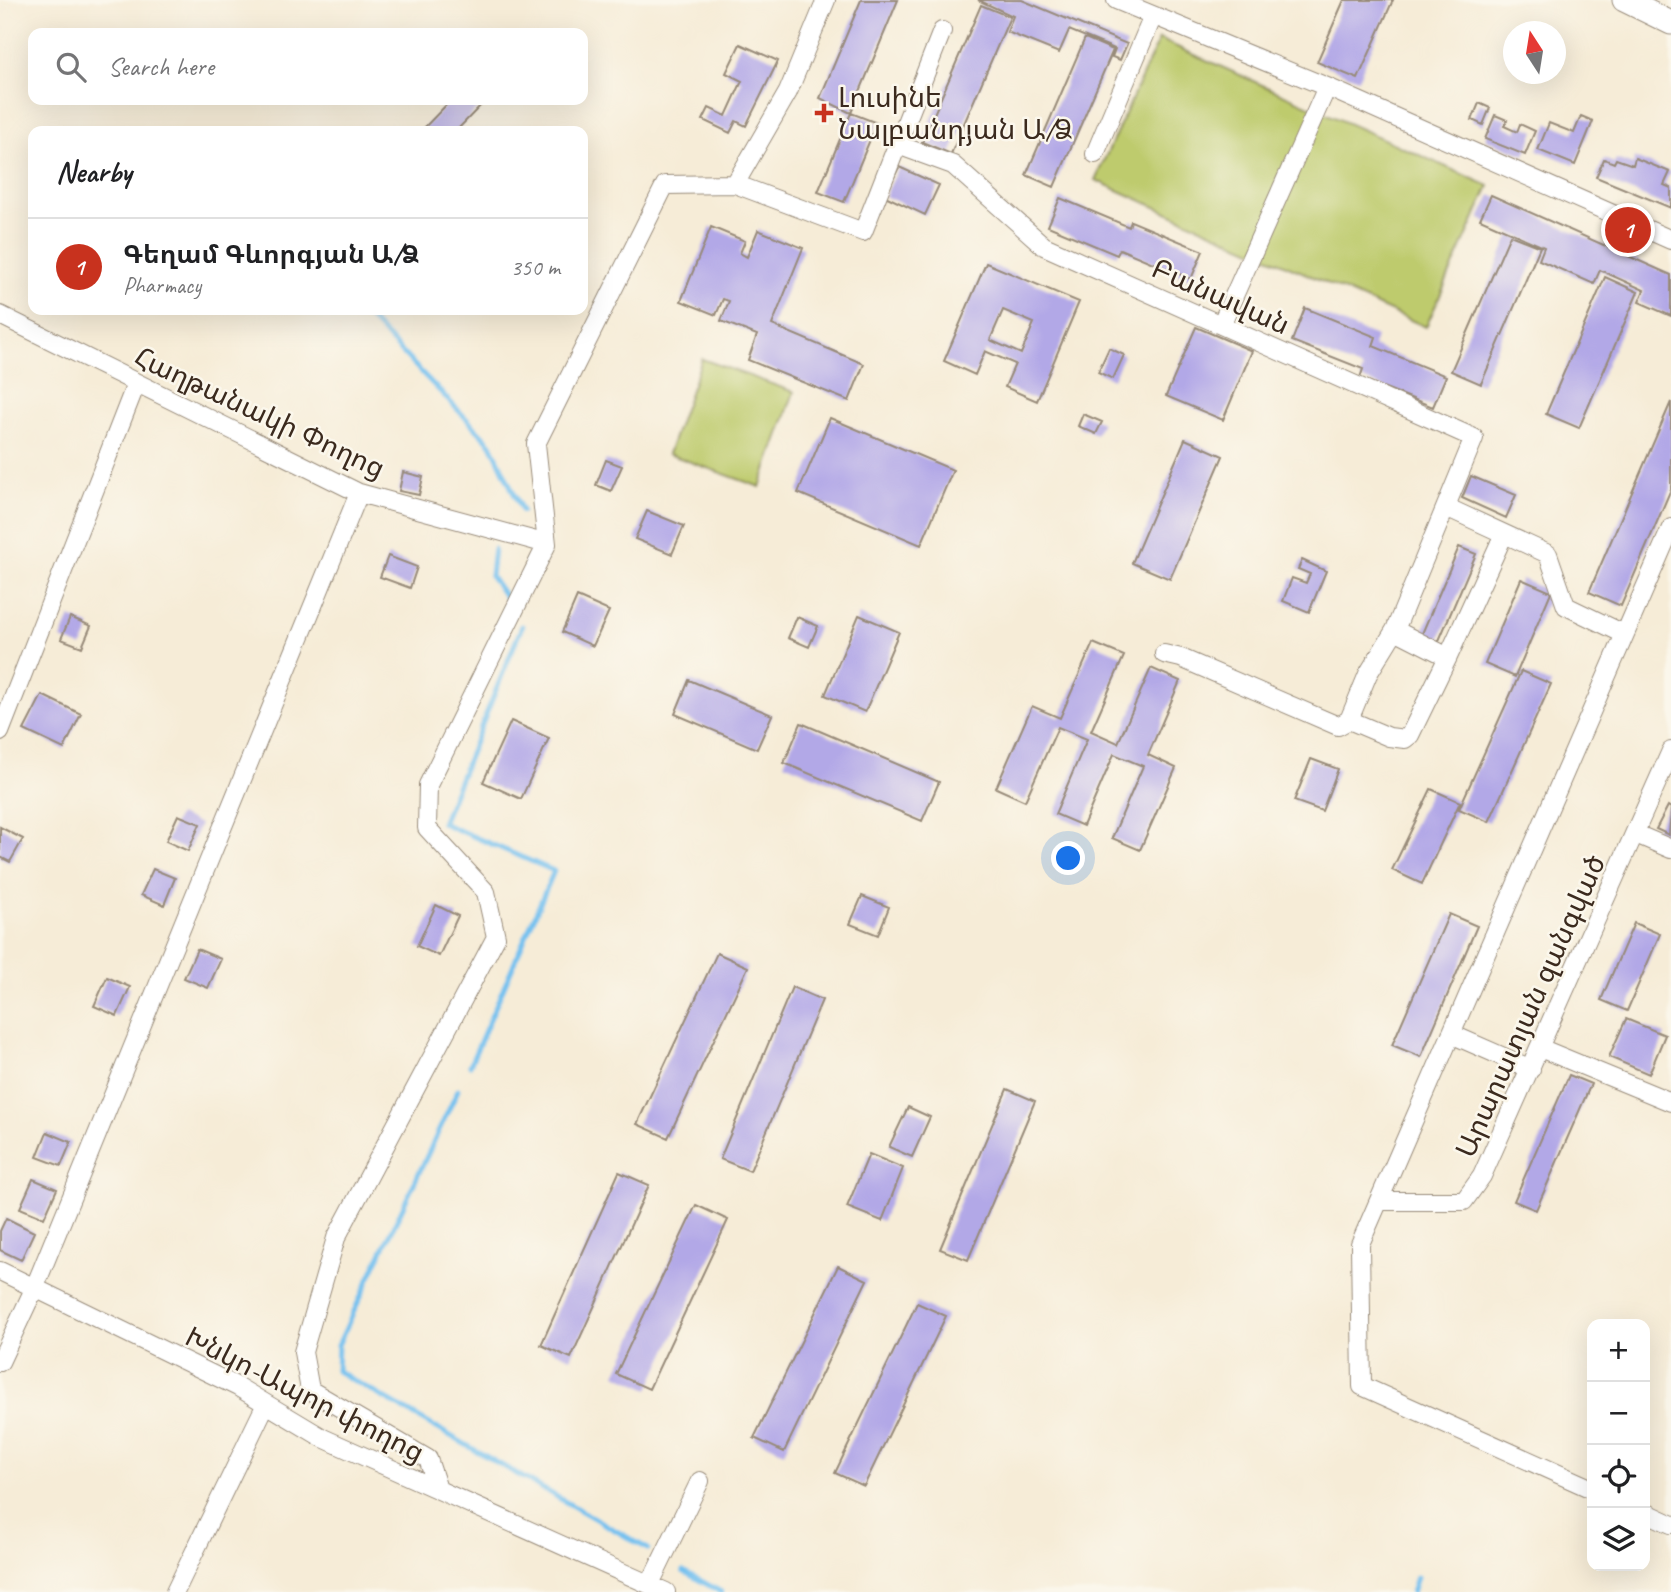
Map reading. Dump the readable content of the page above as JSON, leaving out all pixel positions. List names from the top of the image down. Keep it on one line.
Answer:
{"streets":{"street":["Բանավան","Հաղթանակի Փողոց","Արարատյան զանգված","Խնկո-Ապոր փողոց"]},"places":{"health":["Լուսինե Նալբանդյան Ա/Ձ"]},"north":"top","page":{"search":"Search here","heading":"Nearby","pins":"1","list":[{"mark":"1","name":"Գեղամ Գևորգյան Ա/Ձ","note":"Pharmacy","value":"350 m"}],"map_buttons":["+","−"]}}
